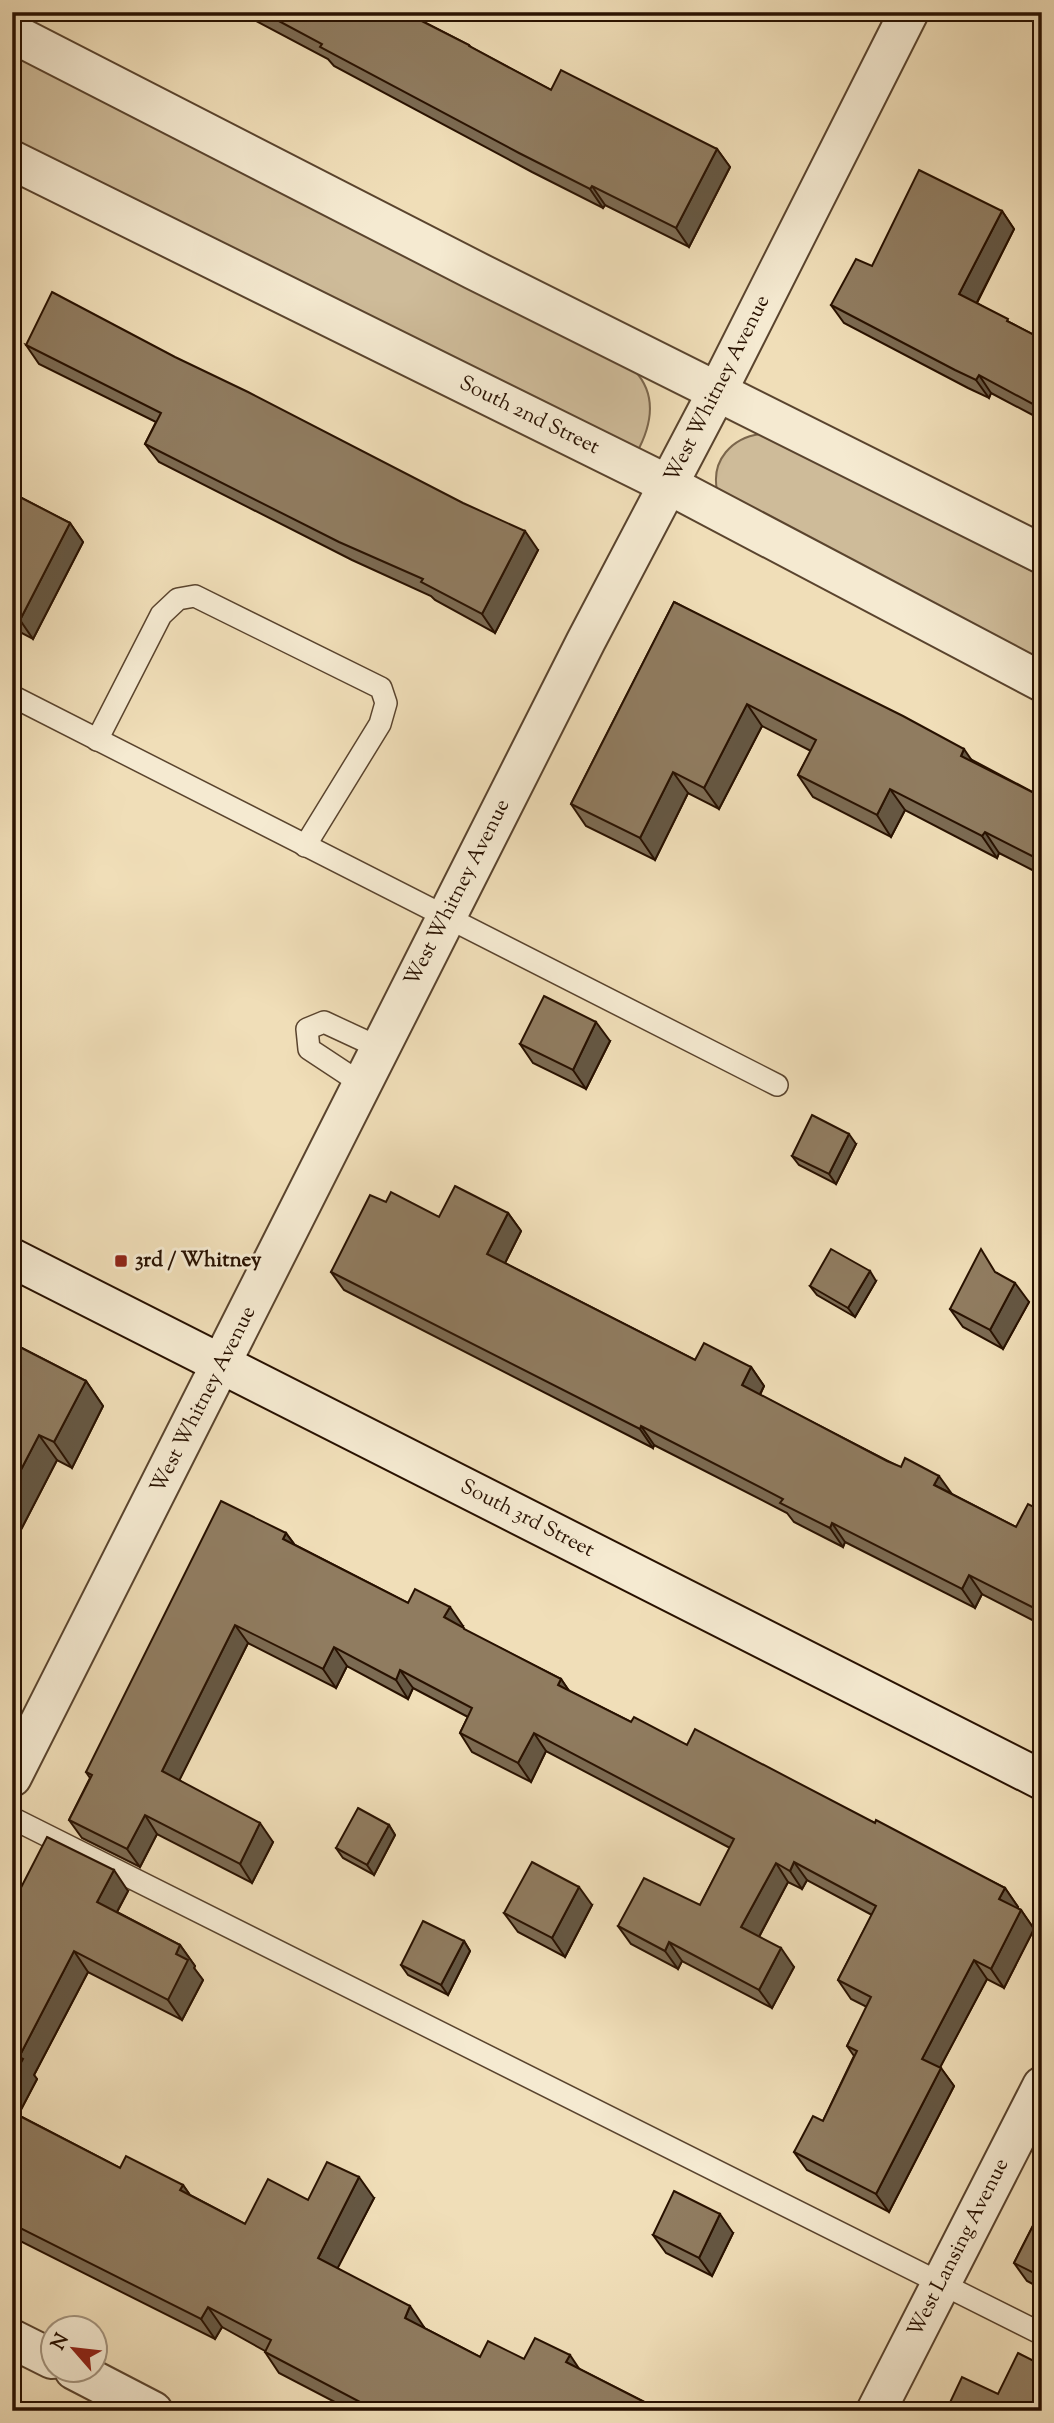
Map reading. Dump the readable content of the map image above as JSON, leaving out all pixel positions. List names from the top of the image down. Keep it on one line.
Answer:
{"streets":{"street":["West Whitney Avenue","South 2nd Street","South 3rd Street","West Lansing Avenue"]},"crossings":[["West Whitney Avenue","South 2nd Street"],["West Whitney Avenue","South 3rd Street"]],"places":{"transit":["3rd / Whitney"]},"north":"top left"}
